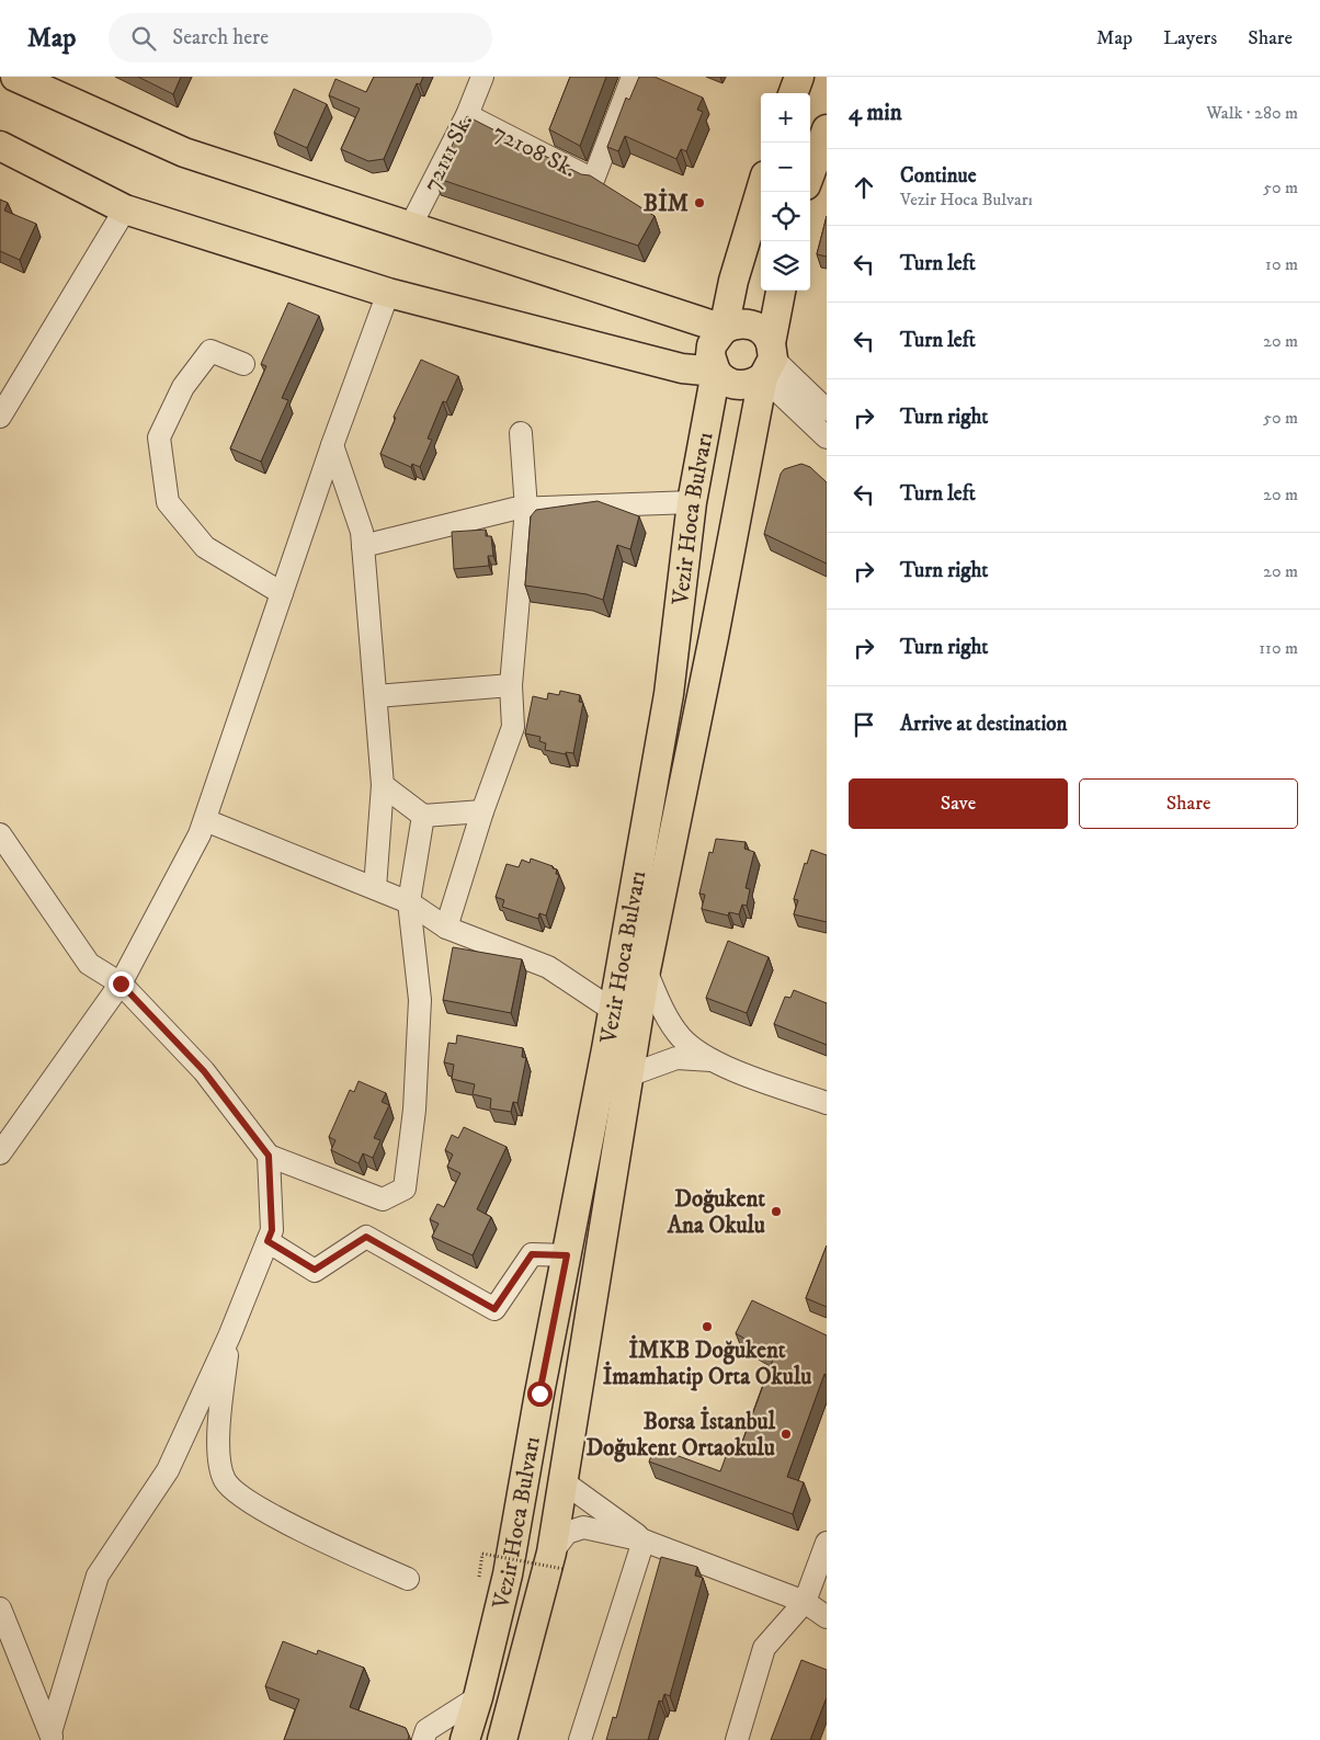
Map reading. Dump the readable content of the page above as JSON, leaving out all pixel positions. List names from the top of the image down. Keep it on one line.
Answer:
{"streets":{"main road":["Vezir Hoca Bulvarı"],"street":["72108 Sk.","72111 Sk."]},"crossings":[["72108 Sk.","72111 Sk."]],"places":["BİM","Doğukent Ana Okulu","İMKB Doğukent İmamhatip Orta Okulu","Borsa İstanbul Doğukent Ortaokulu"],"page":{"header":"Map","search":"Search here","nav":["Map","Layers","Share"],"heading":["4 min","Walk · 280 m"],"map_buttons":["+","−"],"list":[["Continue","Vezir Hoca Bulvarı","50 m"],["Turn left","10 m"],["Turn left","20 m"],["Turn right","50 m"],["Turn left","20 m"],["Turn right","20 m"],["Turn right","110 m"],"Arrive at destination"],"buttons":["Save","Share"]}}
